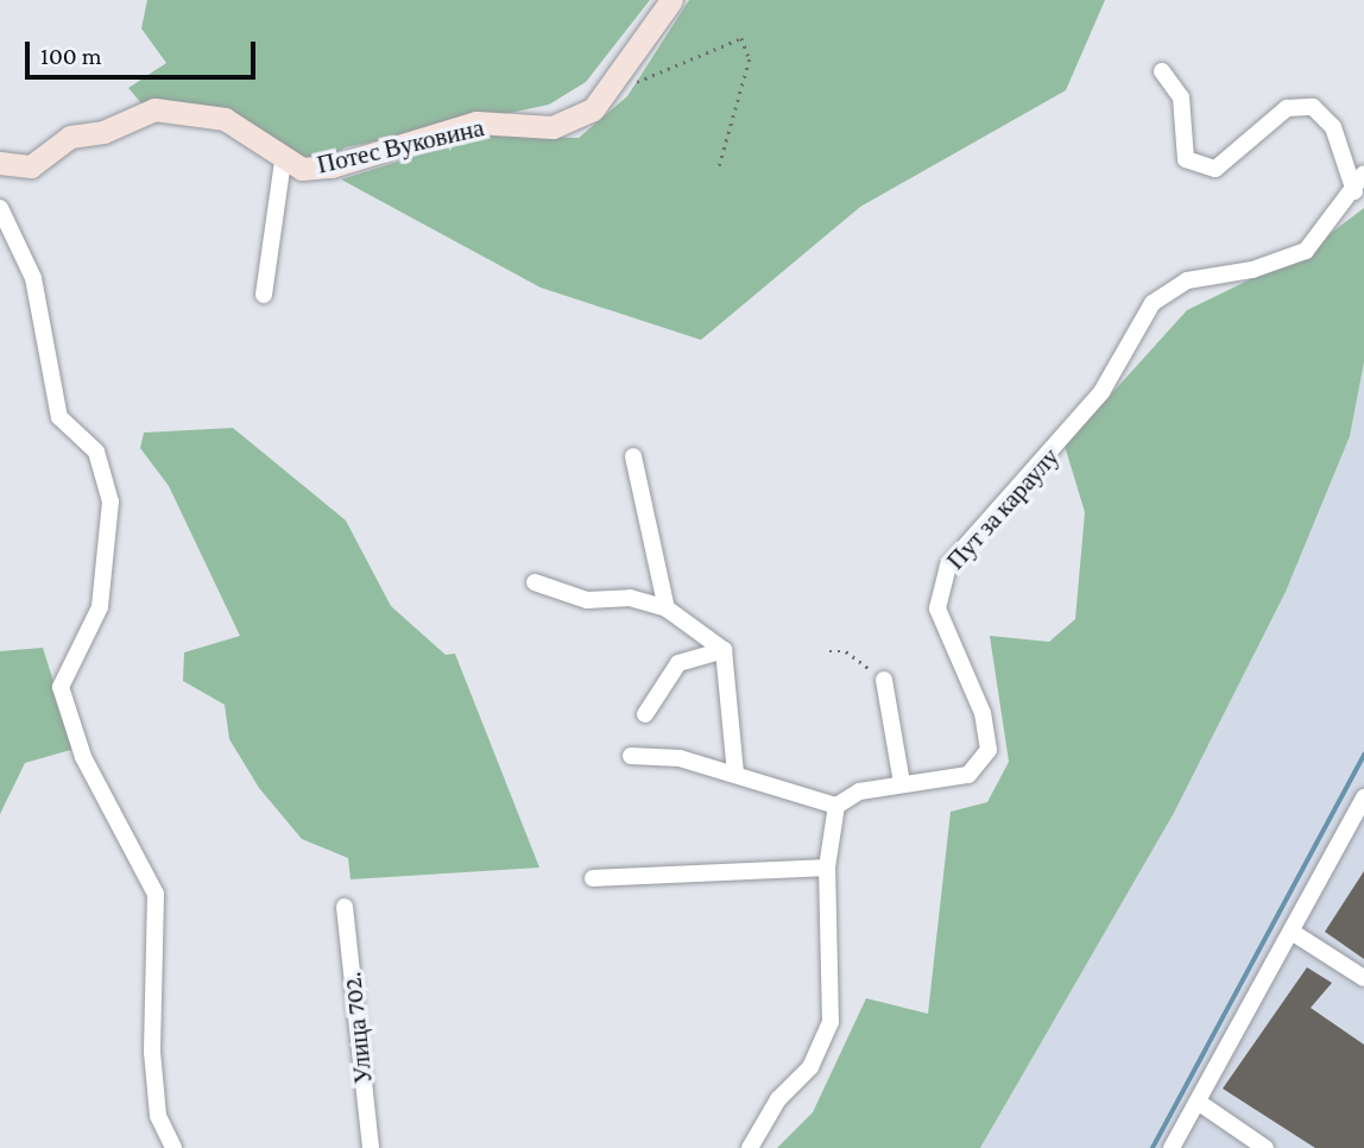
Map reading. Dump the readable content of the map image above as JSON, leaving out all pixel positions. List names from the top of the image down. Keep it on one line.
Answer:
{"streets":{"main road":["Потес Вуковина"],"street":["Пут за караулу","Улица 702."]},"scale_bar":"100 m"}
